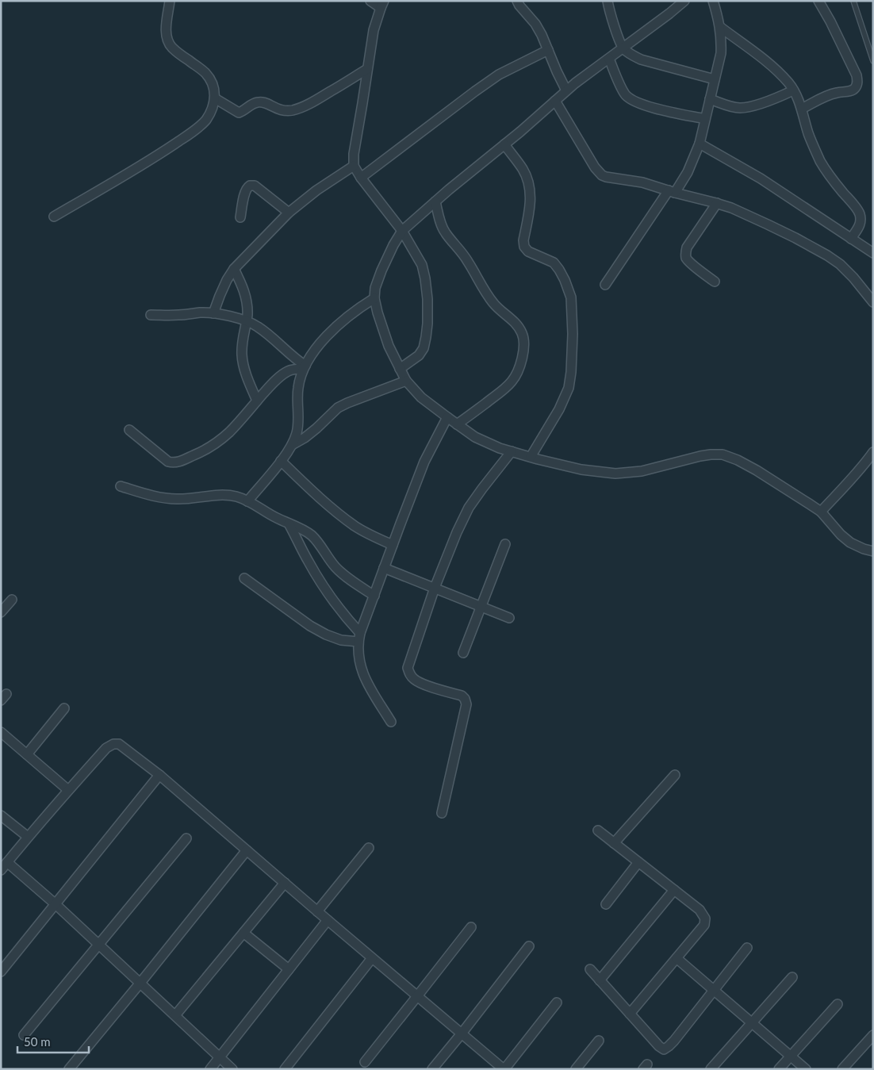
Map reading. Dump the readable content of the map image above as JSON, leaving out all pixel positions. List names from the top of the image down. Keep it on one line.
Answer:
{"scale_bar":"50 m"}
